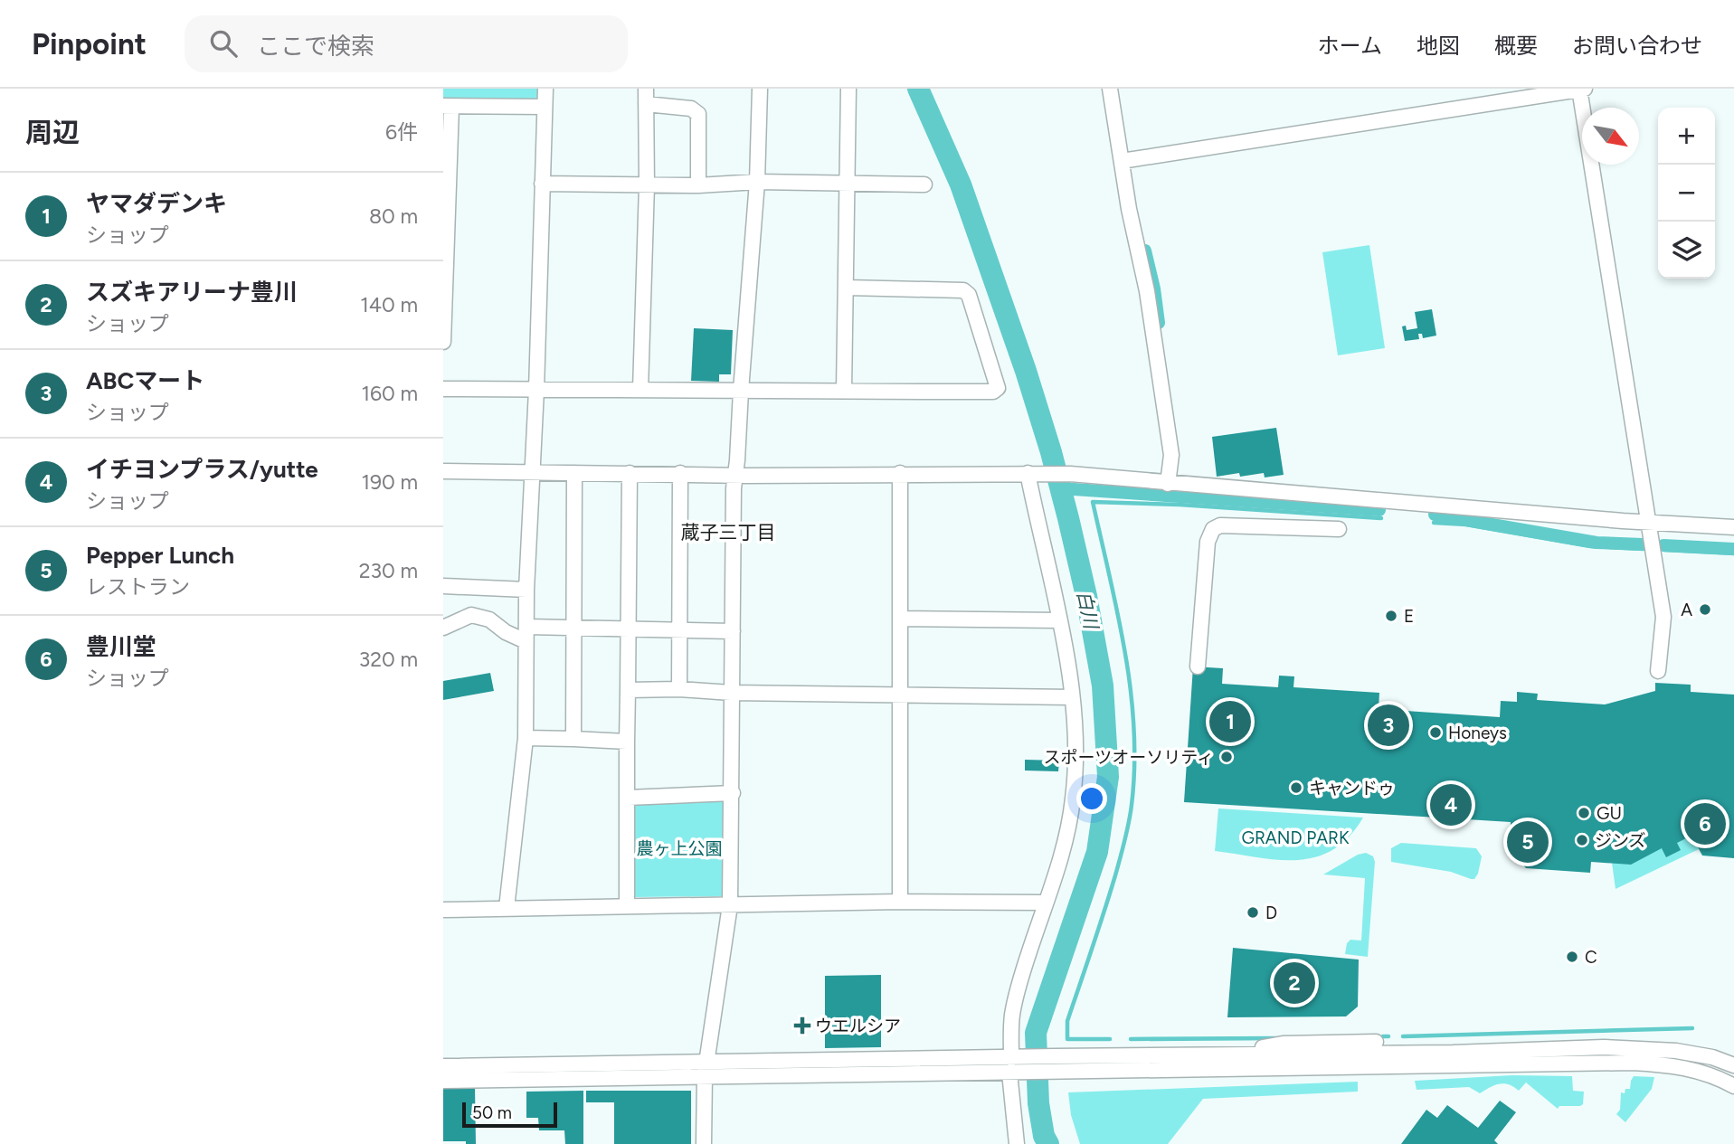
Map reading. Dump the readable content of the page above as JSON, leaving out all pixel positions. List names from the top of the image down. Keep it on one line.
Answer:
{"districts":["蔵子三丁目"],"water":["白川"],"parks":["GRAND PARK","農ヶ上公園"],"places":{"other":["A","E","Honeys","スポーツオーソリティ","キャンドゥ","GU","ジンズ","D","C"],"health":["ウエルシア"]},"scale_bar":"50 m","north":"bottom right","page":{"header":"Pinpoint","search":"ここで検索","nav":["ホーム","地図","概要","お問い合わせ"],"heading":["周辺","6件"],"map_buttons":["+","−"],"list":[{"mark":"1","name":"ヤマダデンキ","note":"ショップ","value":"80 m"},{"mark":"2","name":"スズキアリーナ豊川","note":"ショップ","value":"140 m"},{"mark":"3","name":"ABCマート","note":"ショップ","value":"160 m"},{"mark":"4","name":"イチヨンプラス/yutte","note":"ショップ","value":"190 m"},{"mark":"5","name":"Pepper Lunch","note":"レストラン","value":"230 m"},{"mark":"6","name":"豊川堂","note":"ショップ","value":"320 m"}],"pins":["1","3","4","6","5","2"],"scale":"50 m"}}
